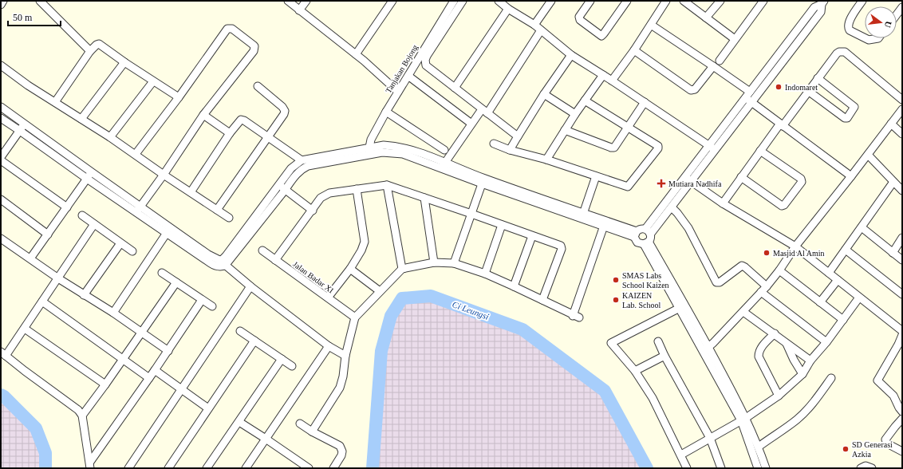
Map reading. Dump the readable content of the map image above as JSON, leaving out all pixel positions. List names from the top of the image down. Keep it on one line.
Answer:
{"streets":{"street":["Tanjakan Bojong","Jalan Badar XI"]},"water":["Ci Leungsi"],"places":{"other":["Indomaret","Masjid Al Amin","SMAS Labs School Kaizen","KAIZEN Lab. School","SD Generasi Azkia"],"health":["Mutiara Nadhifa"]},"scale_bar":"50 m","north":"right"}
